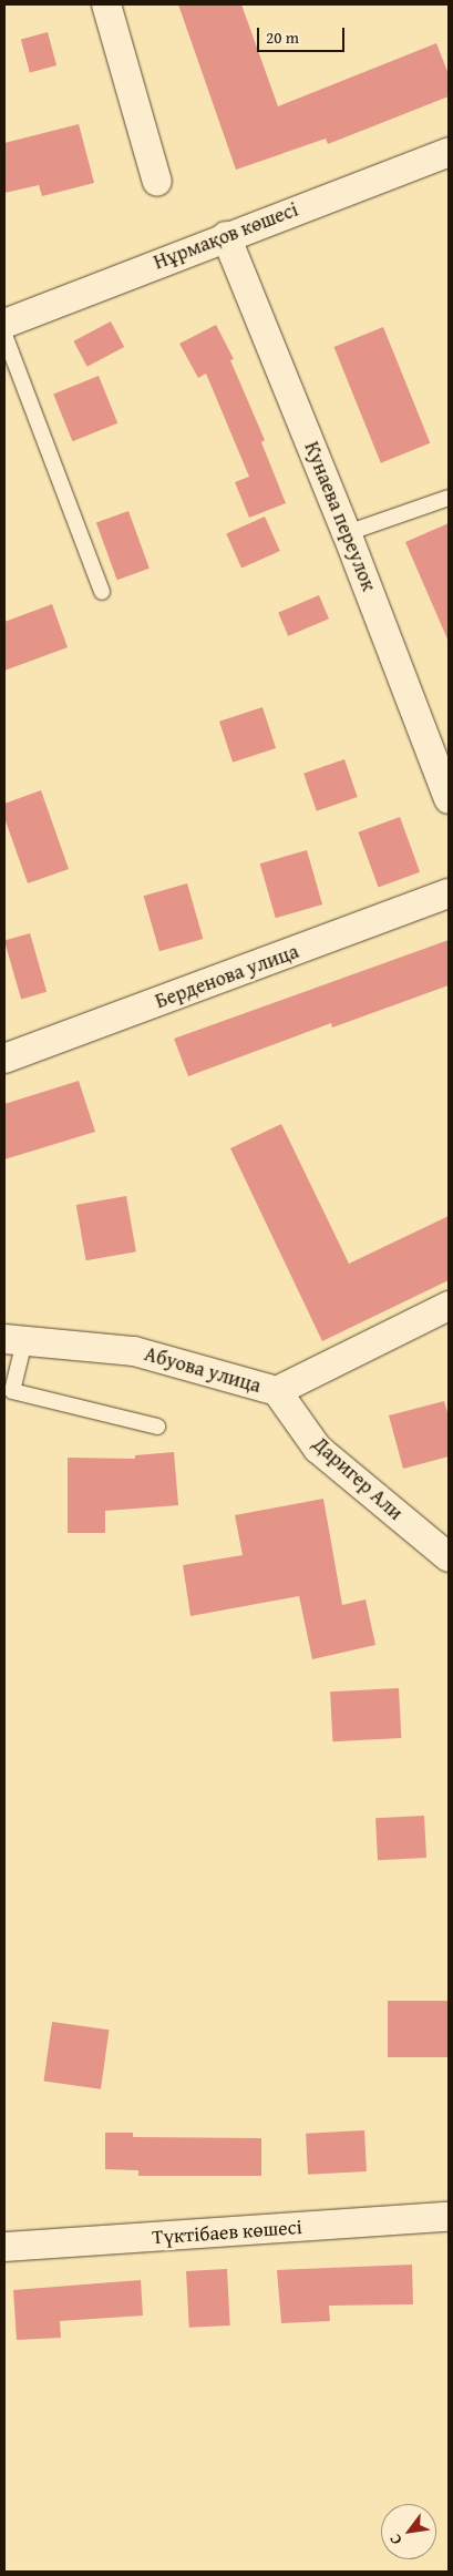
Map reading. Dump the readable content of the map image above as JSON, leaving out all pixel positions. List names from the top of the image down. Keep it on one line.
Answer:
{"streets":{"street":["Нұрмақов көшесі","Кунаева переулок","Берденова улица","Абуова улица","Даригер Али","Түктібаев көшесі"]},"crossings":[["Нұрмақов көшесі","Кунаева переулок"],["Абуова улица","Даригер Али"]],"scale_bar":"20 m","north":"bottom left"}
